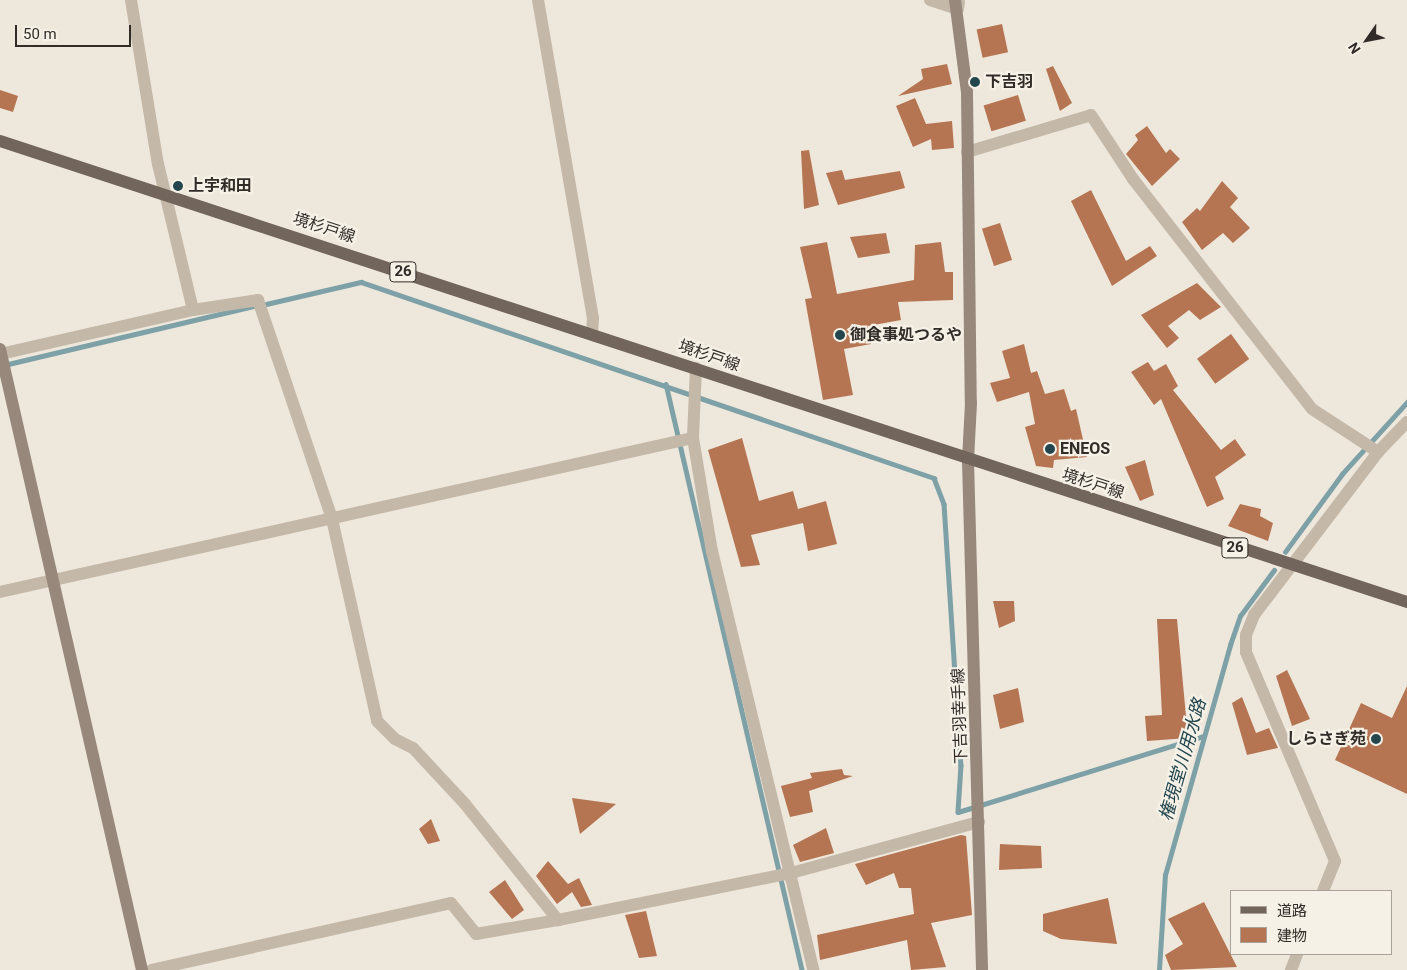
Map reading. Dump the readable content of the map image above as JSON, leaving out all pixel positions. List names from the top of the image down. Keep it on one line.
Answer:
{"streets":{"main road":["境杉戸線","26"],"street":["下吉羽幸手線"]},"crossings":[["境杉戸線","下吉羽幸手線"]],"water":["権現堂川用水路"],"places":["下吉羽","上宇和田","御食事処つるや","ENEOS","しらさぎ苑"],"legend":["道路","建物"],"scale_bar":"50 m","north":"bottom left"}
